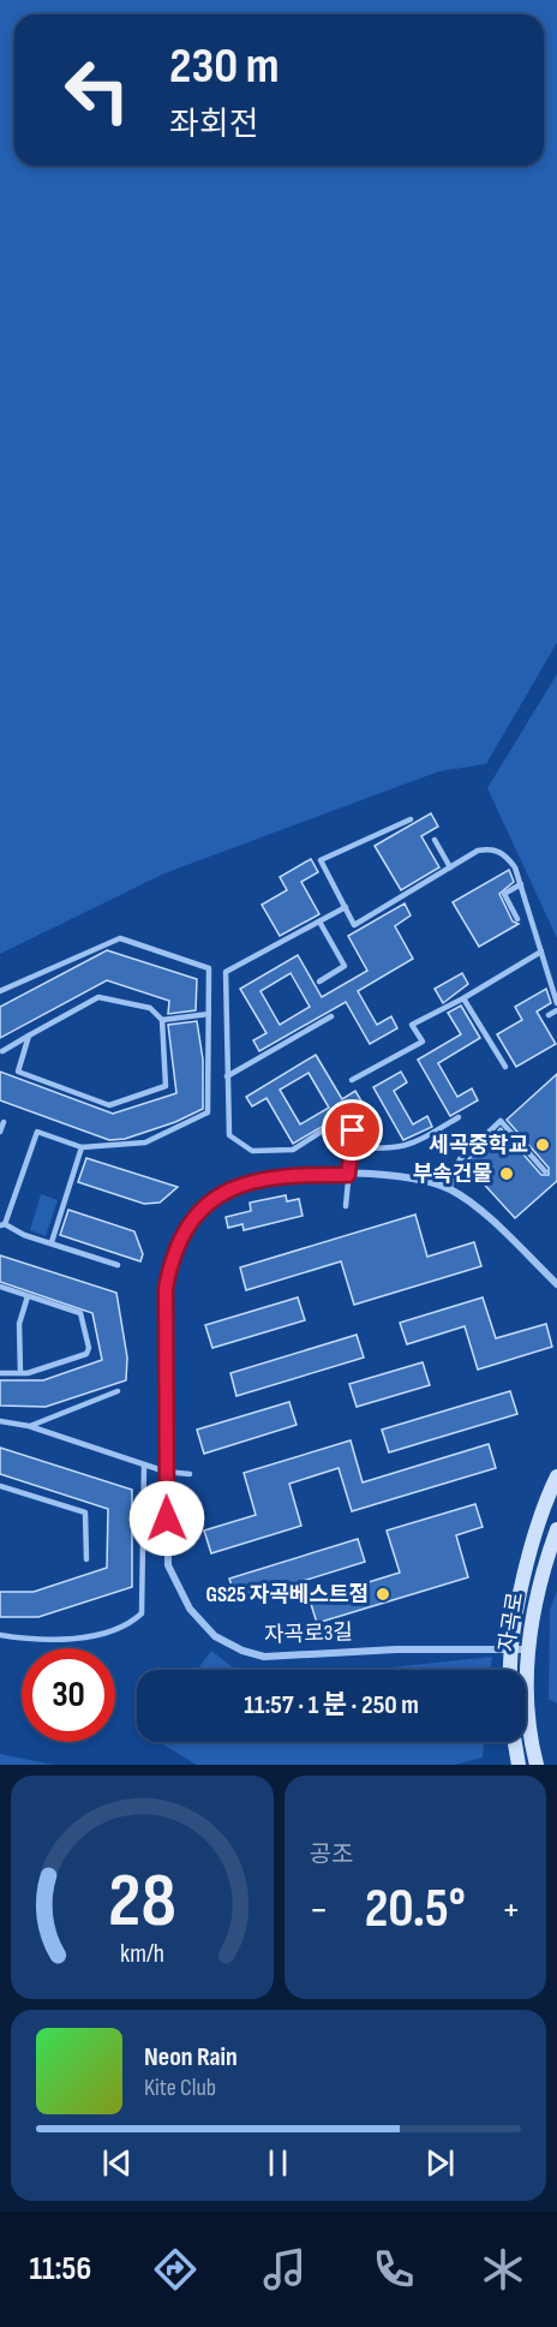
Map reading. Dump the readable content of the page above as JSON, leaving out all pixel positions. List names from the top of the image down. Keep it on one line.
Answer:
{"streets":{"main road":["자곡로"],"street":["자곡로3길"]},"crossings":[["자곡로","자곡로3길"]],"places":["세곡중학교","부속건물","GS25 자곡베스트점"],"page":{"turn":["230 m","좌회전"],"limit":"30","trip":"11:57 · 1 분 · 250 m","tile":"공조","heat":["−","20.5°","+"],"song":["Neon Rain","Kite Club"],"tabs":"11:56","gauge":["28","km/h"]}}
